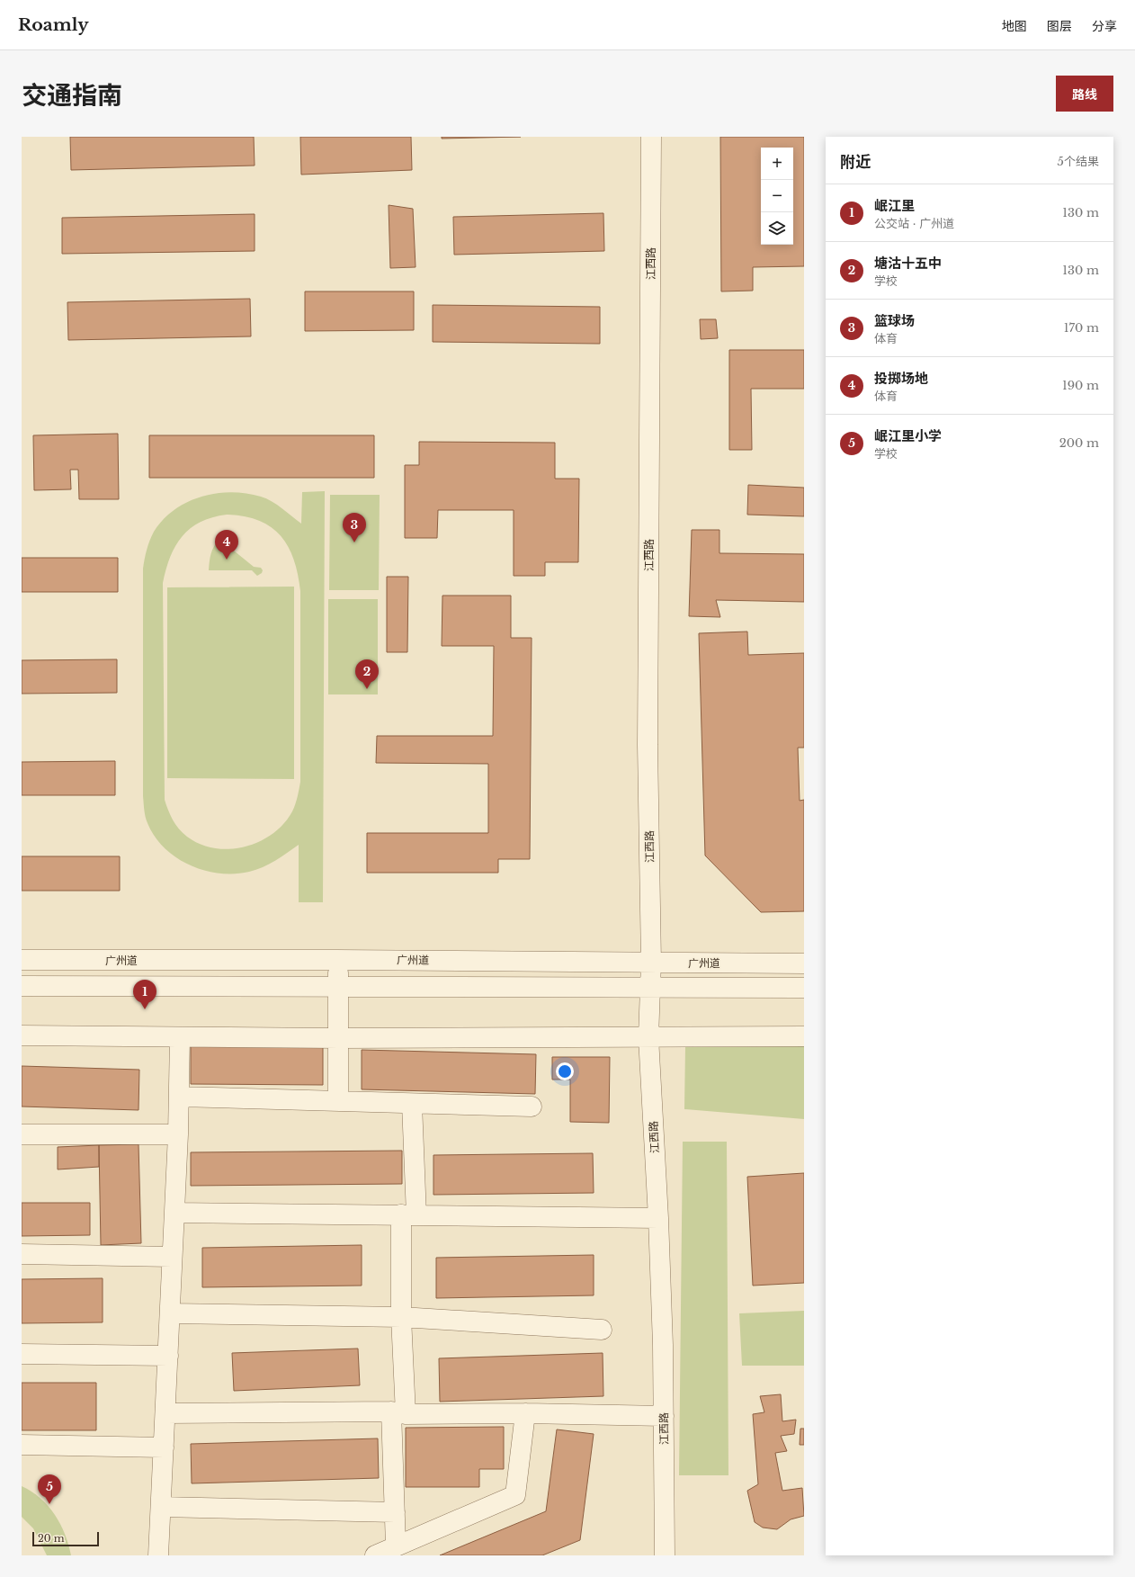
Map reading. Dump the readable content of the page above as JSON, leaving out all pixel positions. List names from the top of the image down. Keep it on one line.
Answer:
{"streets":{"street":["江西路","广州道"]},"crossings":[["江西路","广州道"]],"scale_bar":"20 m","page":{"header":"Roamly","nav":["地图","图层","分享"],"title":"交通指南","buttons":"路线","heading":["附近","5个结果"],"map_buttons":["+","−"],"list":[{"mark":"1","name":"岷江里","note":"公交站 · 广州道","value":"130 m"},{"mark":"2","name":"塘沽十五中","note":"学校","value":"130 m"},{"mark":"3","name":"篮球场","note":"体育","value":"170 m"},{"mark":"4","name":"投掷场地","note":"体育","value":"190 m"},{"mark":"5","name":"岷江里小学","note":"学校","value":"200 m"}],"pins":["3","4","2","1","5"],"scale":"20 m"}}
